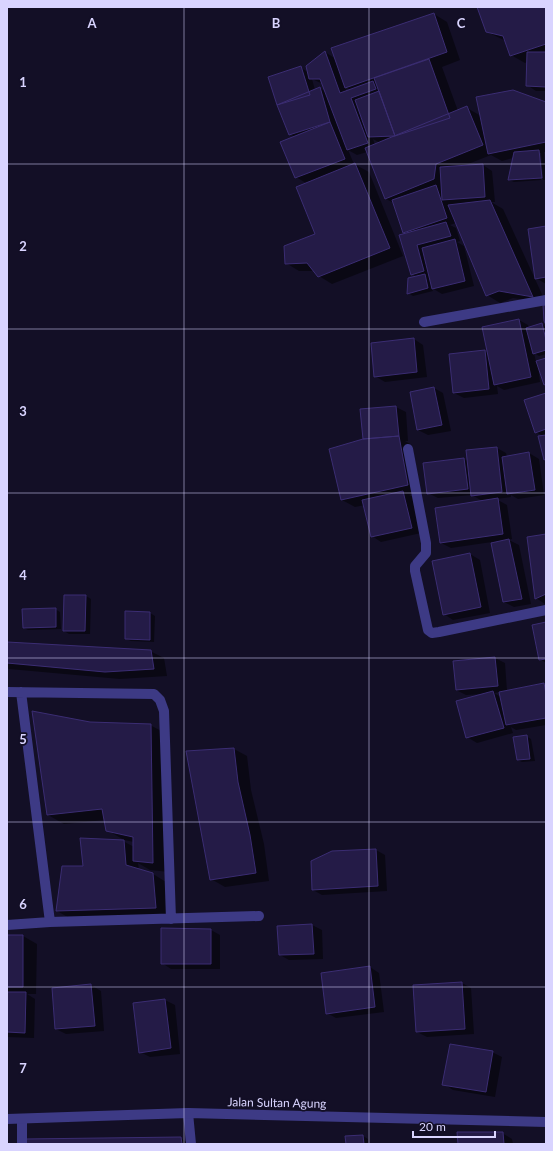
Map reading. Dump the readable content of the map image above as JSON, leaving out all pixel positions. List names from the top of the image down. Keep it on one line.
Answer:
{"streets":{"street":["Jalan Sultan Agung"]},"scale_bar":"20 m","grid":{"columns":["A","B","C"],"rows":["1","2","3","4","5","6","7"]}}
